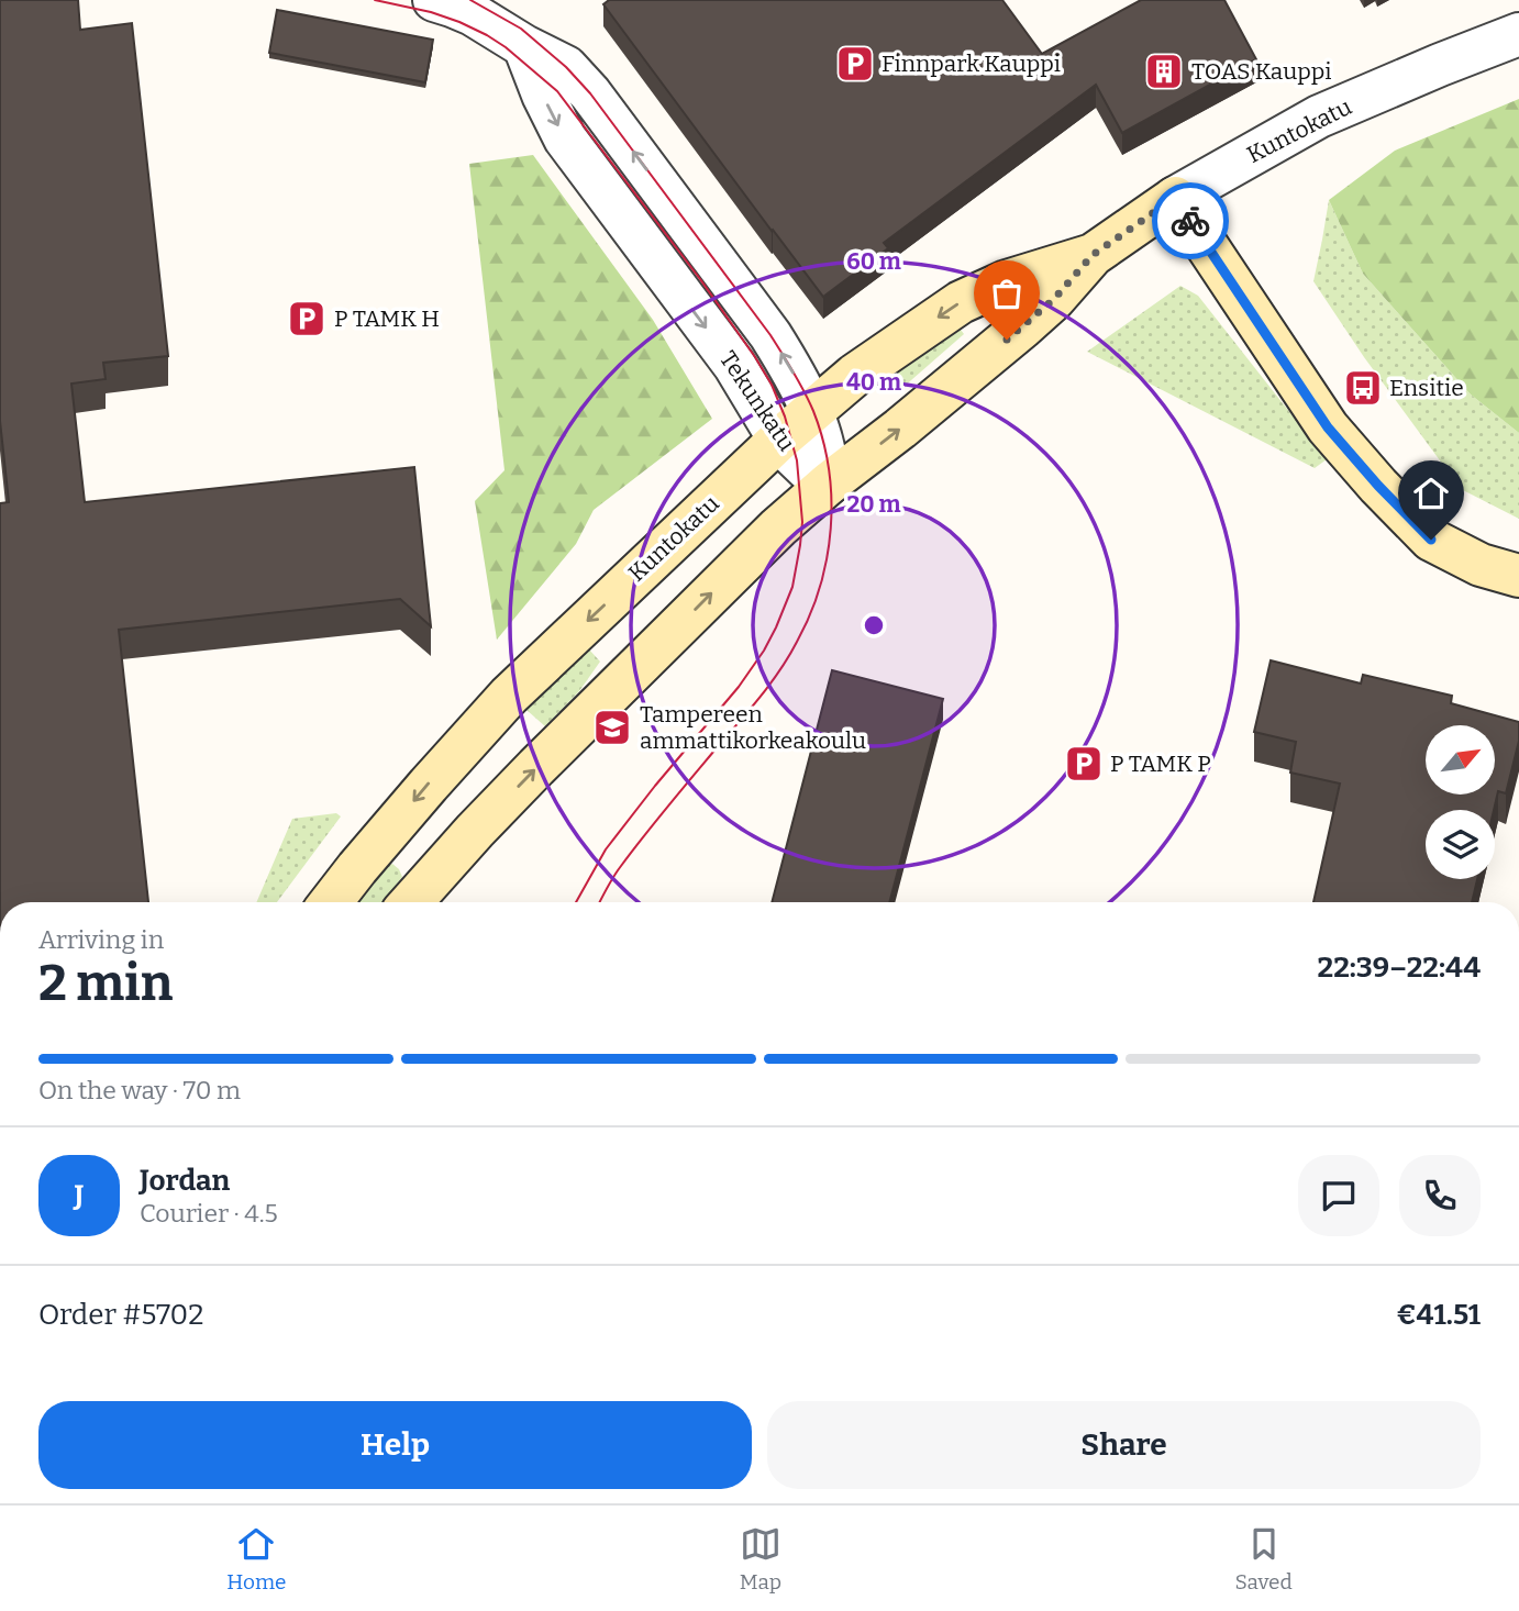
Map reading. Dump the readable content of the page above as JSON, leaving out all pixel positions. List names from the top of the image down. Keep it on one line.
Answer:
{"streets":{"street":["Kuntokatu","Tekunkatu"]},"crossings":[["Kuntokatu","Tekunkatu"]],"places":{"parking":["Finnpark Kauppi","P TAMK H","P TAMK P"],"building":["TOAS Kauppi"],"bus stop":["Ensitie"],"school or university":["Tampereen ammattikorkeakoulu"]},"north":"top right","page":{"heading":["2 min","Arriving in","22:39–22:44"],"panel":["Jordan","Courier · 4.5","Order #5702","€41.51"],"bar":"On the way · 70 m","round":"J","buttons":["Help","Share"],"tabs":["Home","Map","Saved"]},"rings":["60 m","40 m","20 m"]}
